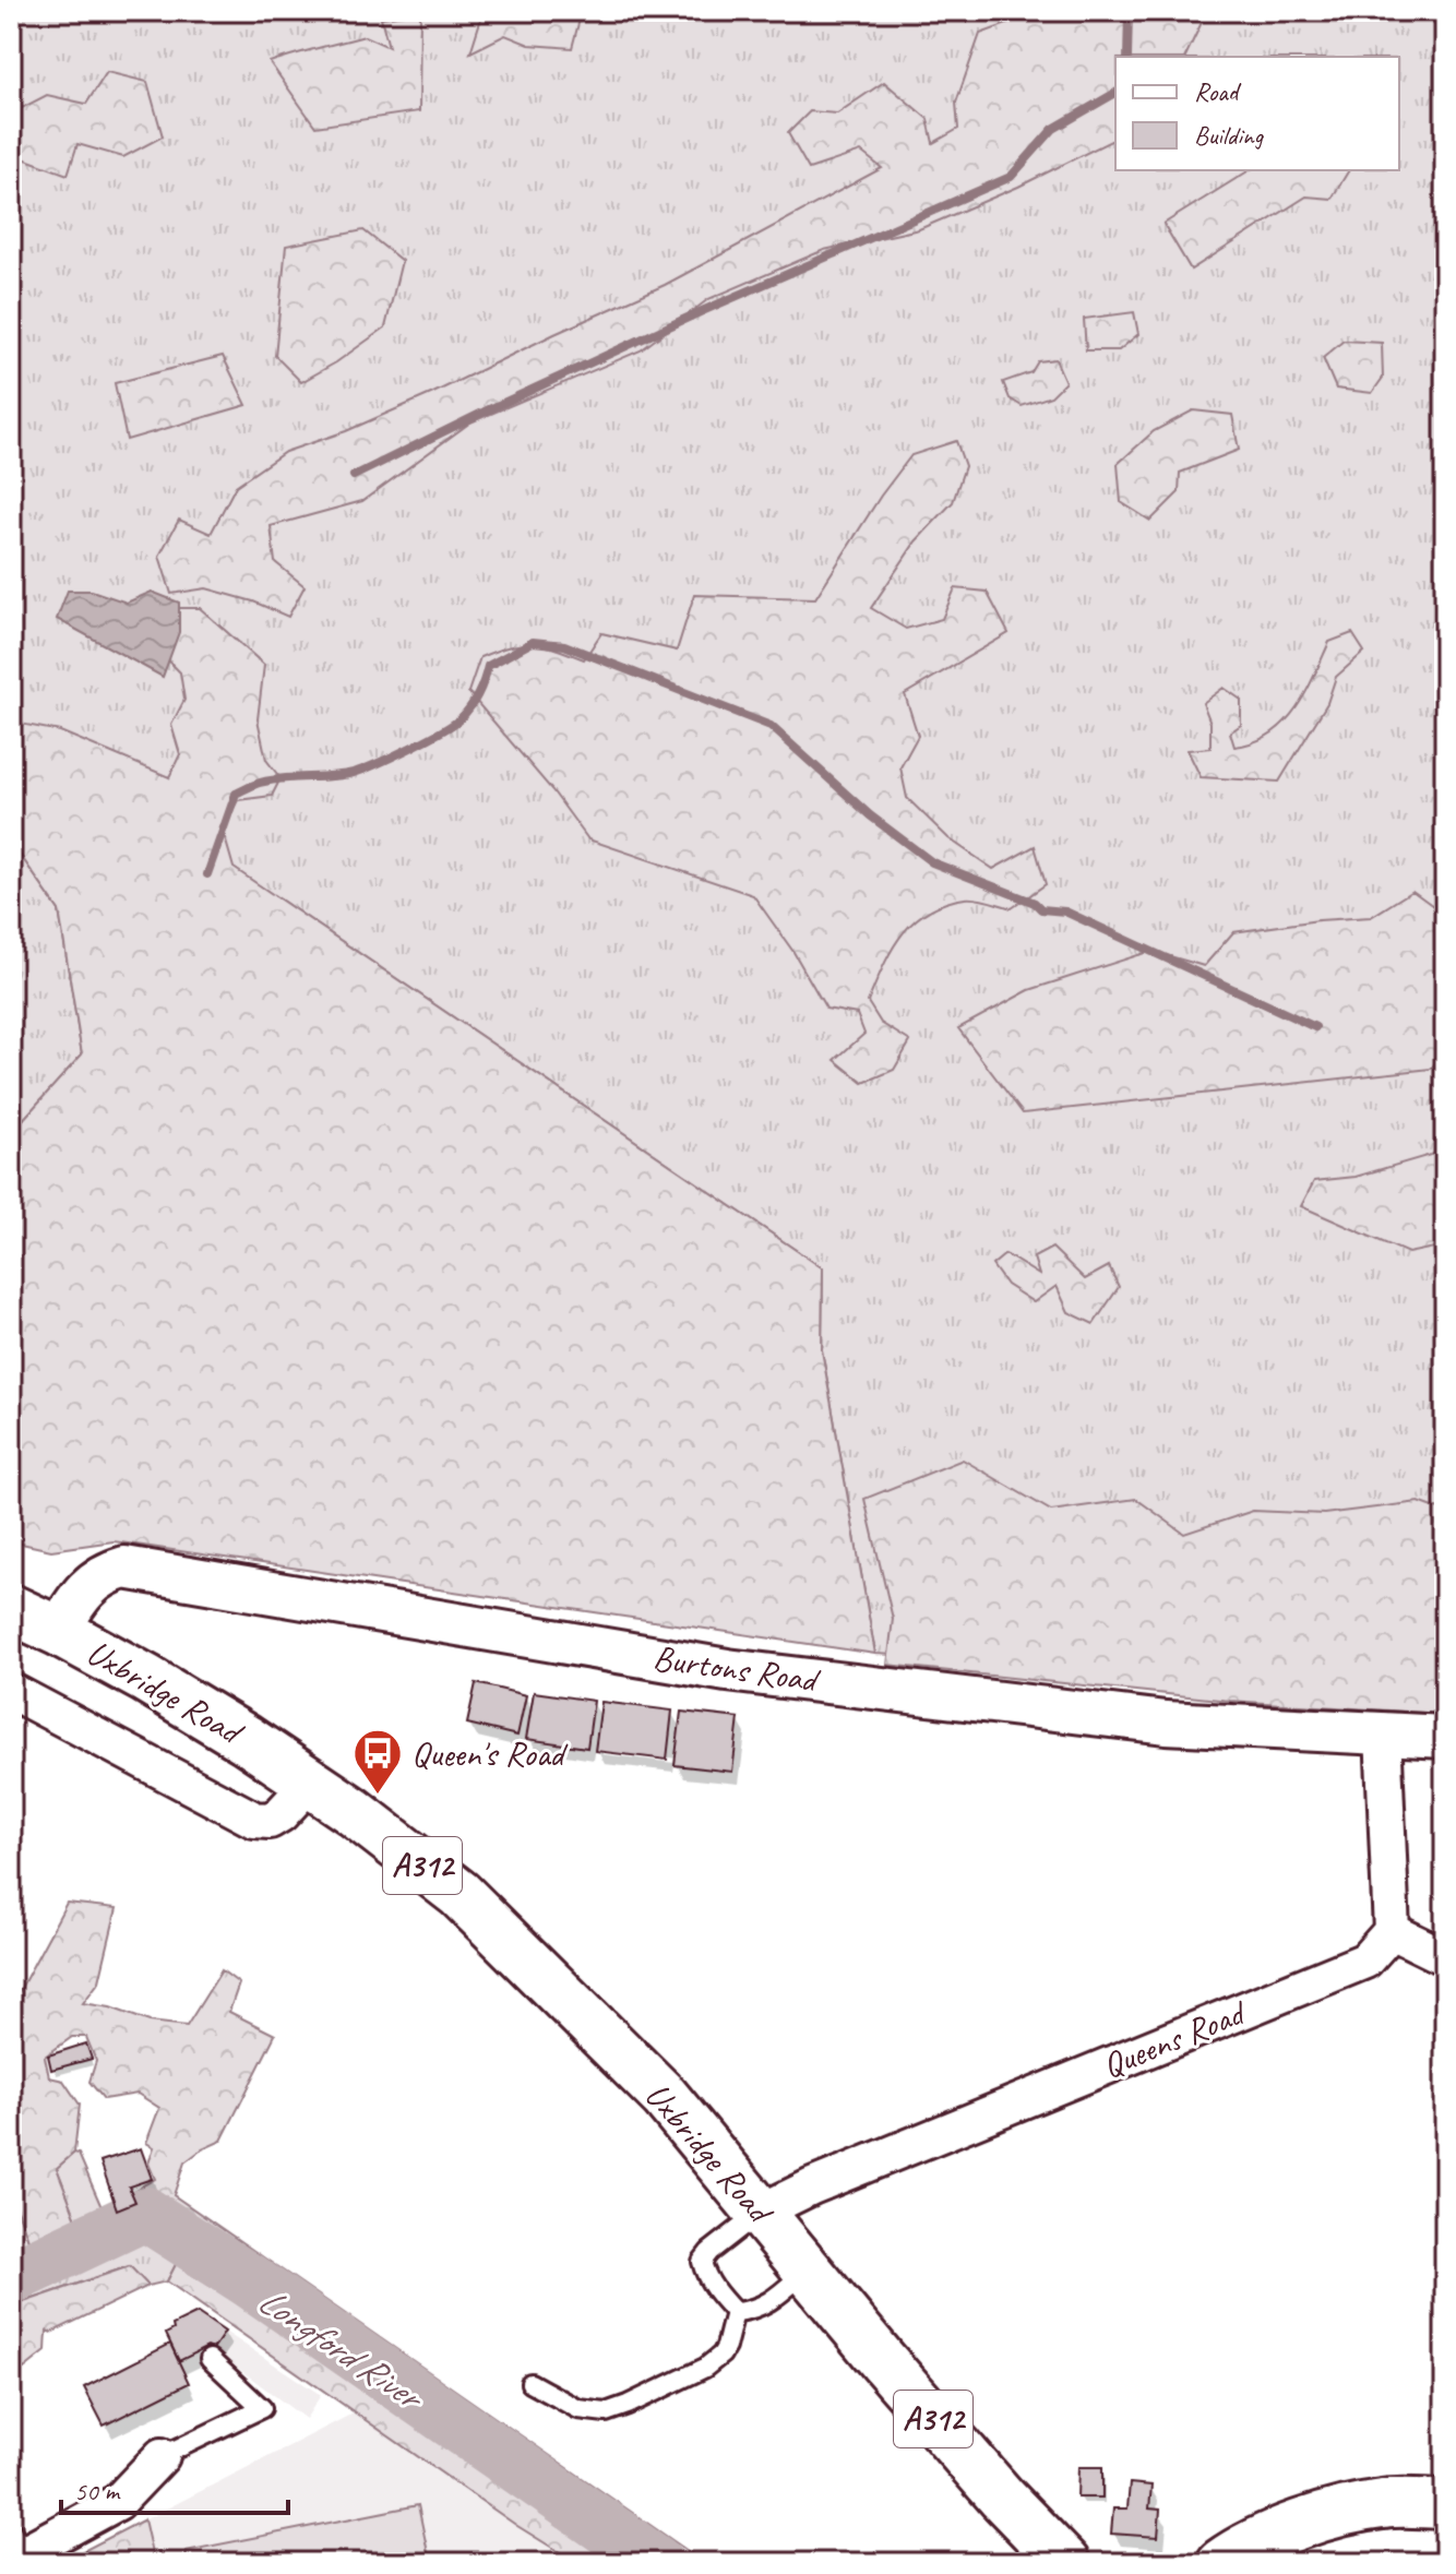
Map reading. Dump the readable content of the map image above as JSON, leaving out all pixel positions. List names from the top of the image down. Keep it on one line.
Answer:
{"streets":{"main road":["Uxbridge Road","A312"],"street":["Burtons Road","Queens Road"]},"crossings":[["Burtons Road","Uxbridge Road"],["Uxbridge Road","Queens Road"]],"water":["Longford River"],"places":{"bus stop":["Queen's Road"]},"legend":["Road","Building"],"scale_bar":"50 m"}
